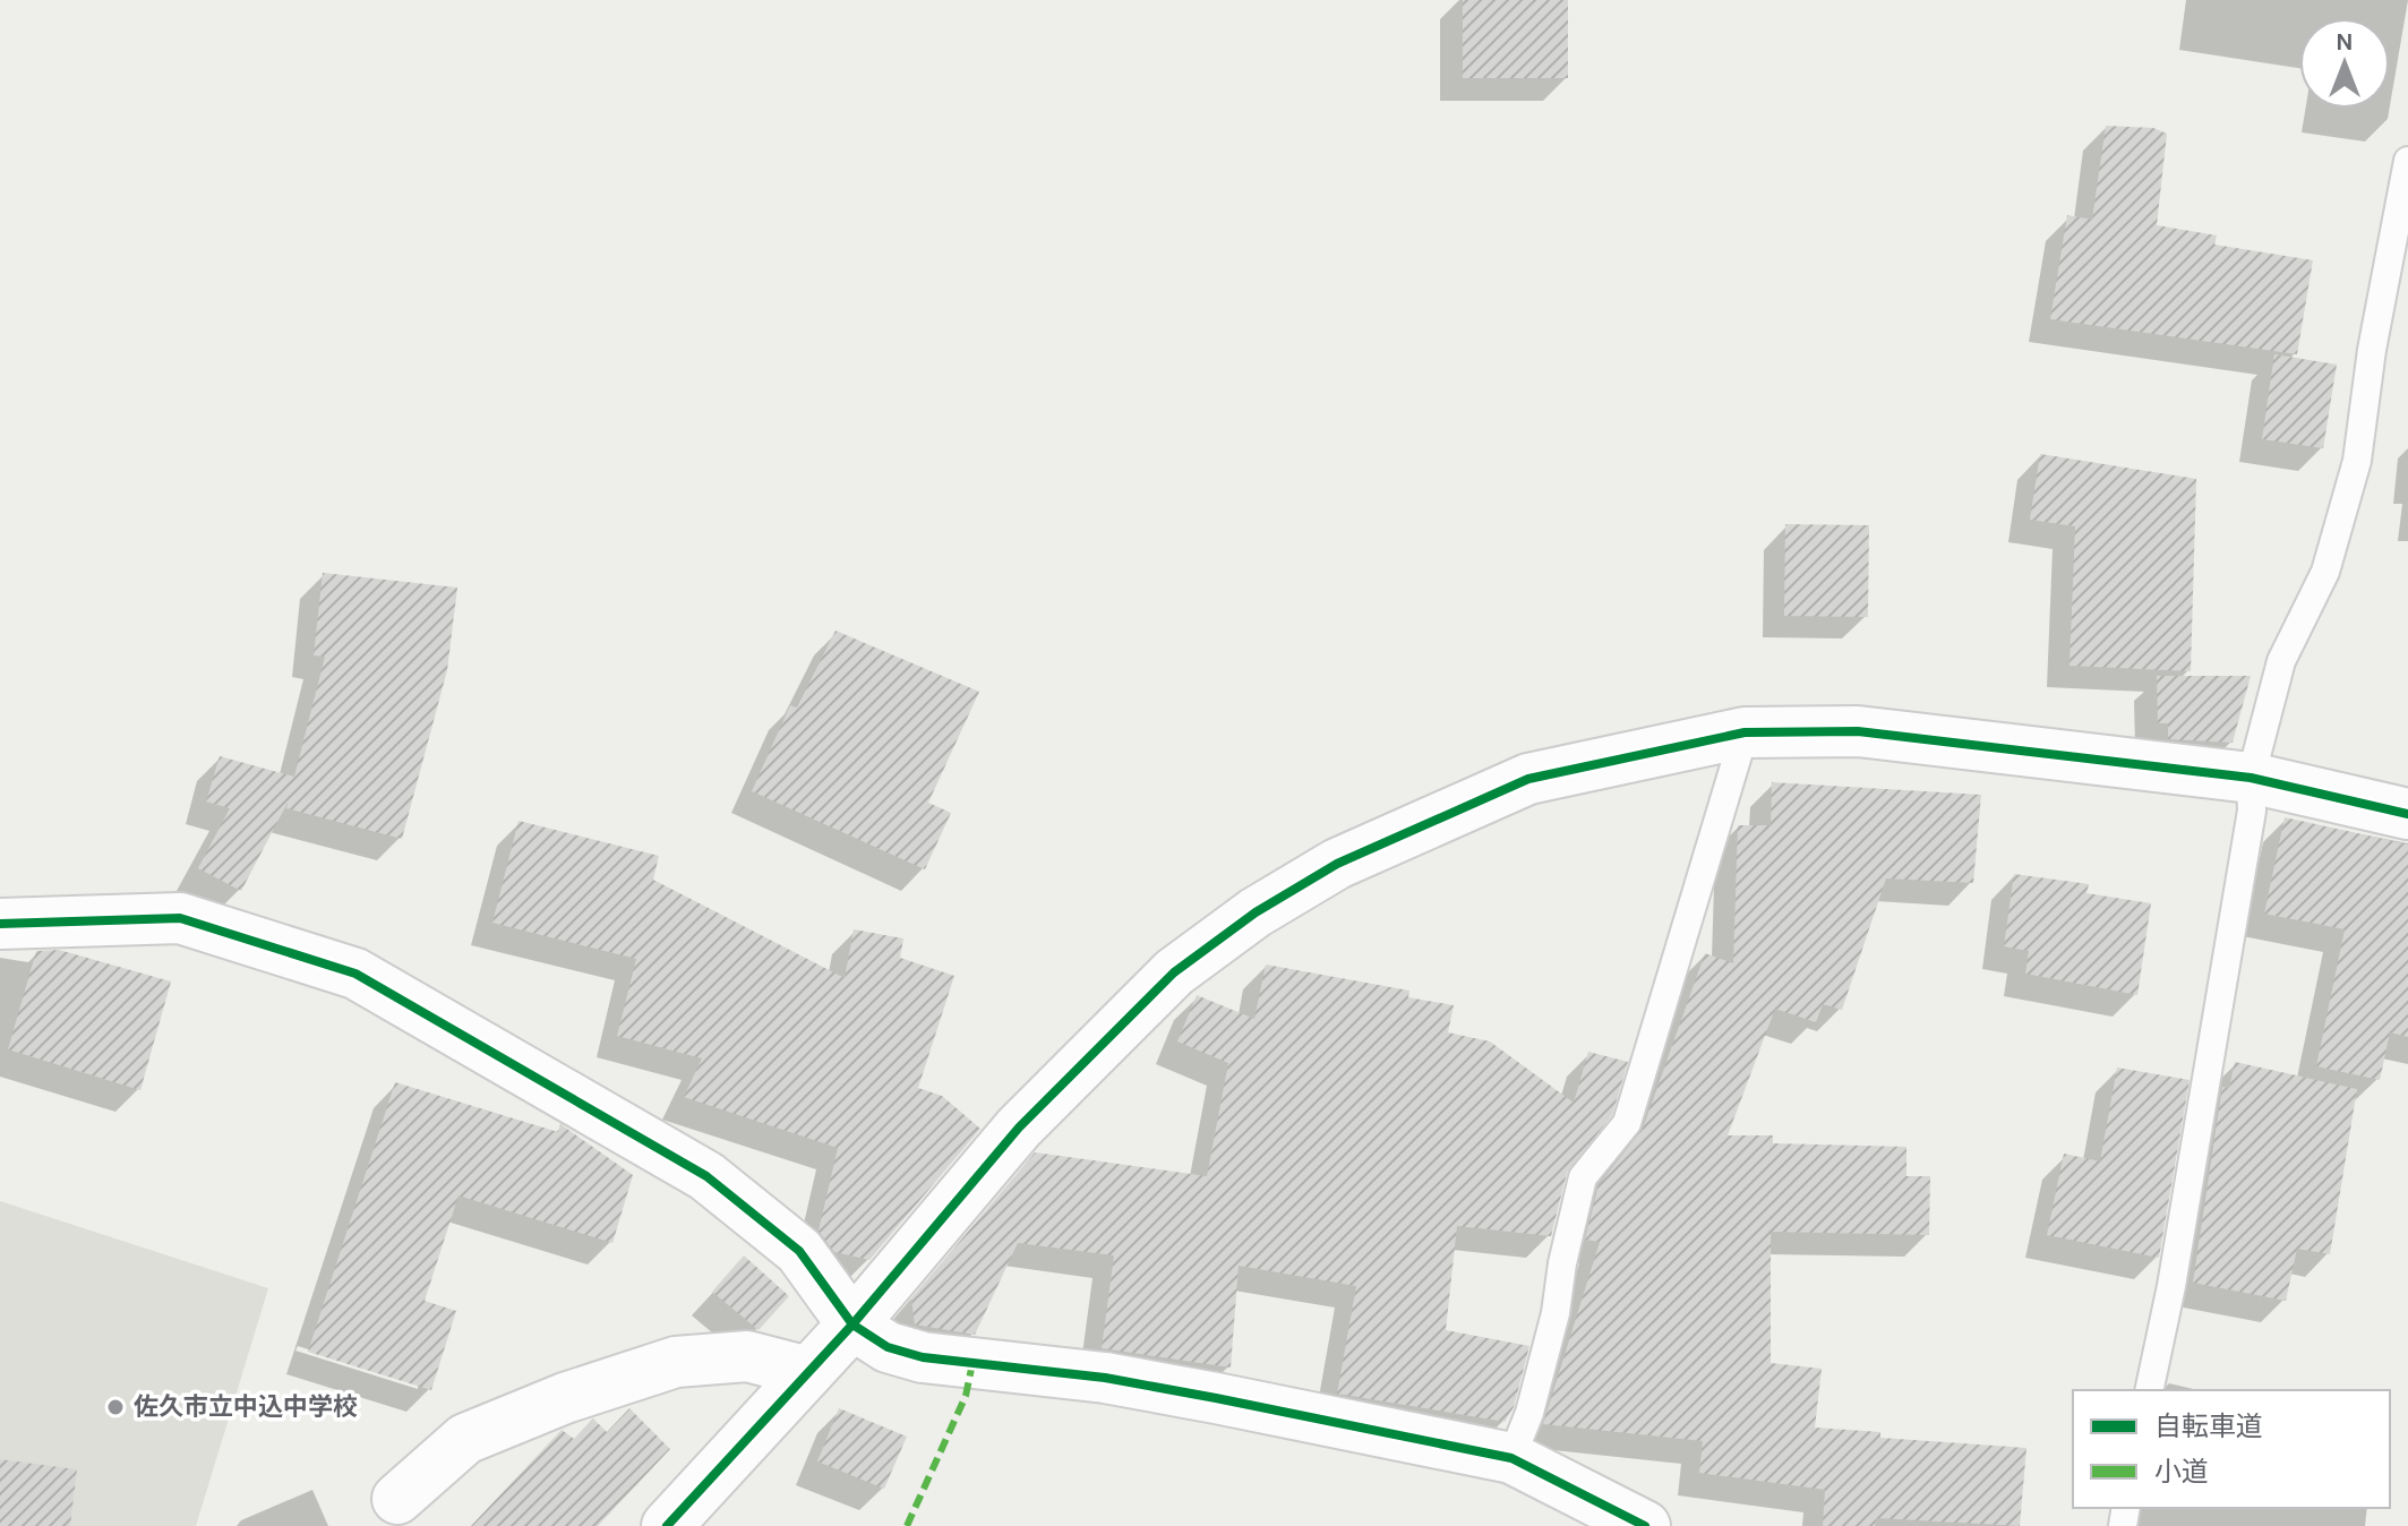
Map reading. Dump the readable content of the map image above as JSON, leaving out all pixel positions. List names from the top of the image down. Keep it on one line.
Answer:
{"places":["佐久市立中込中学校"],"legend":["自転車道","小道"],"north":"top"}
